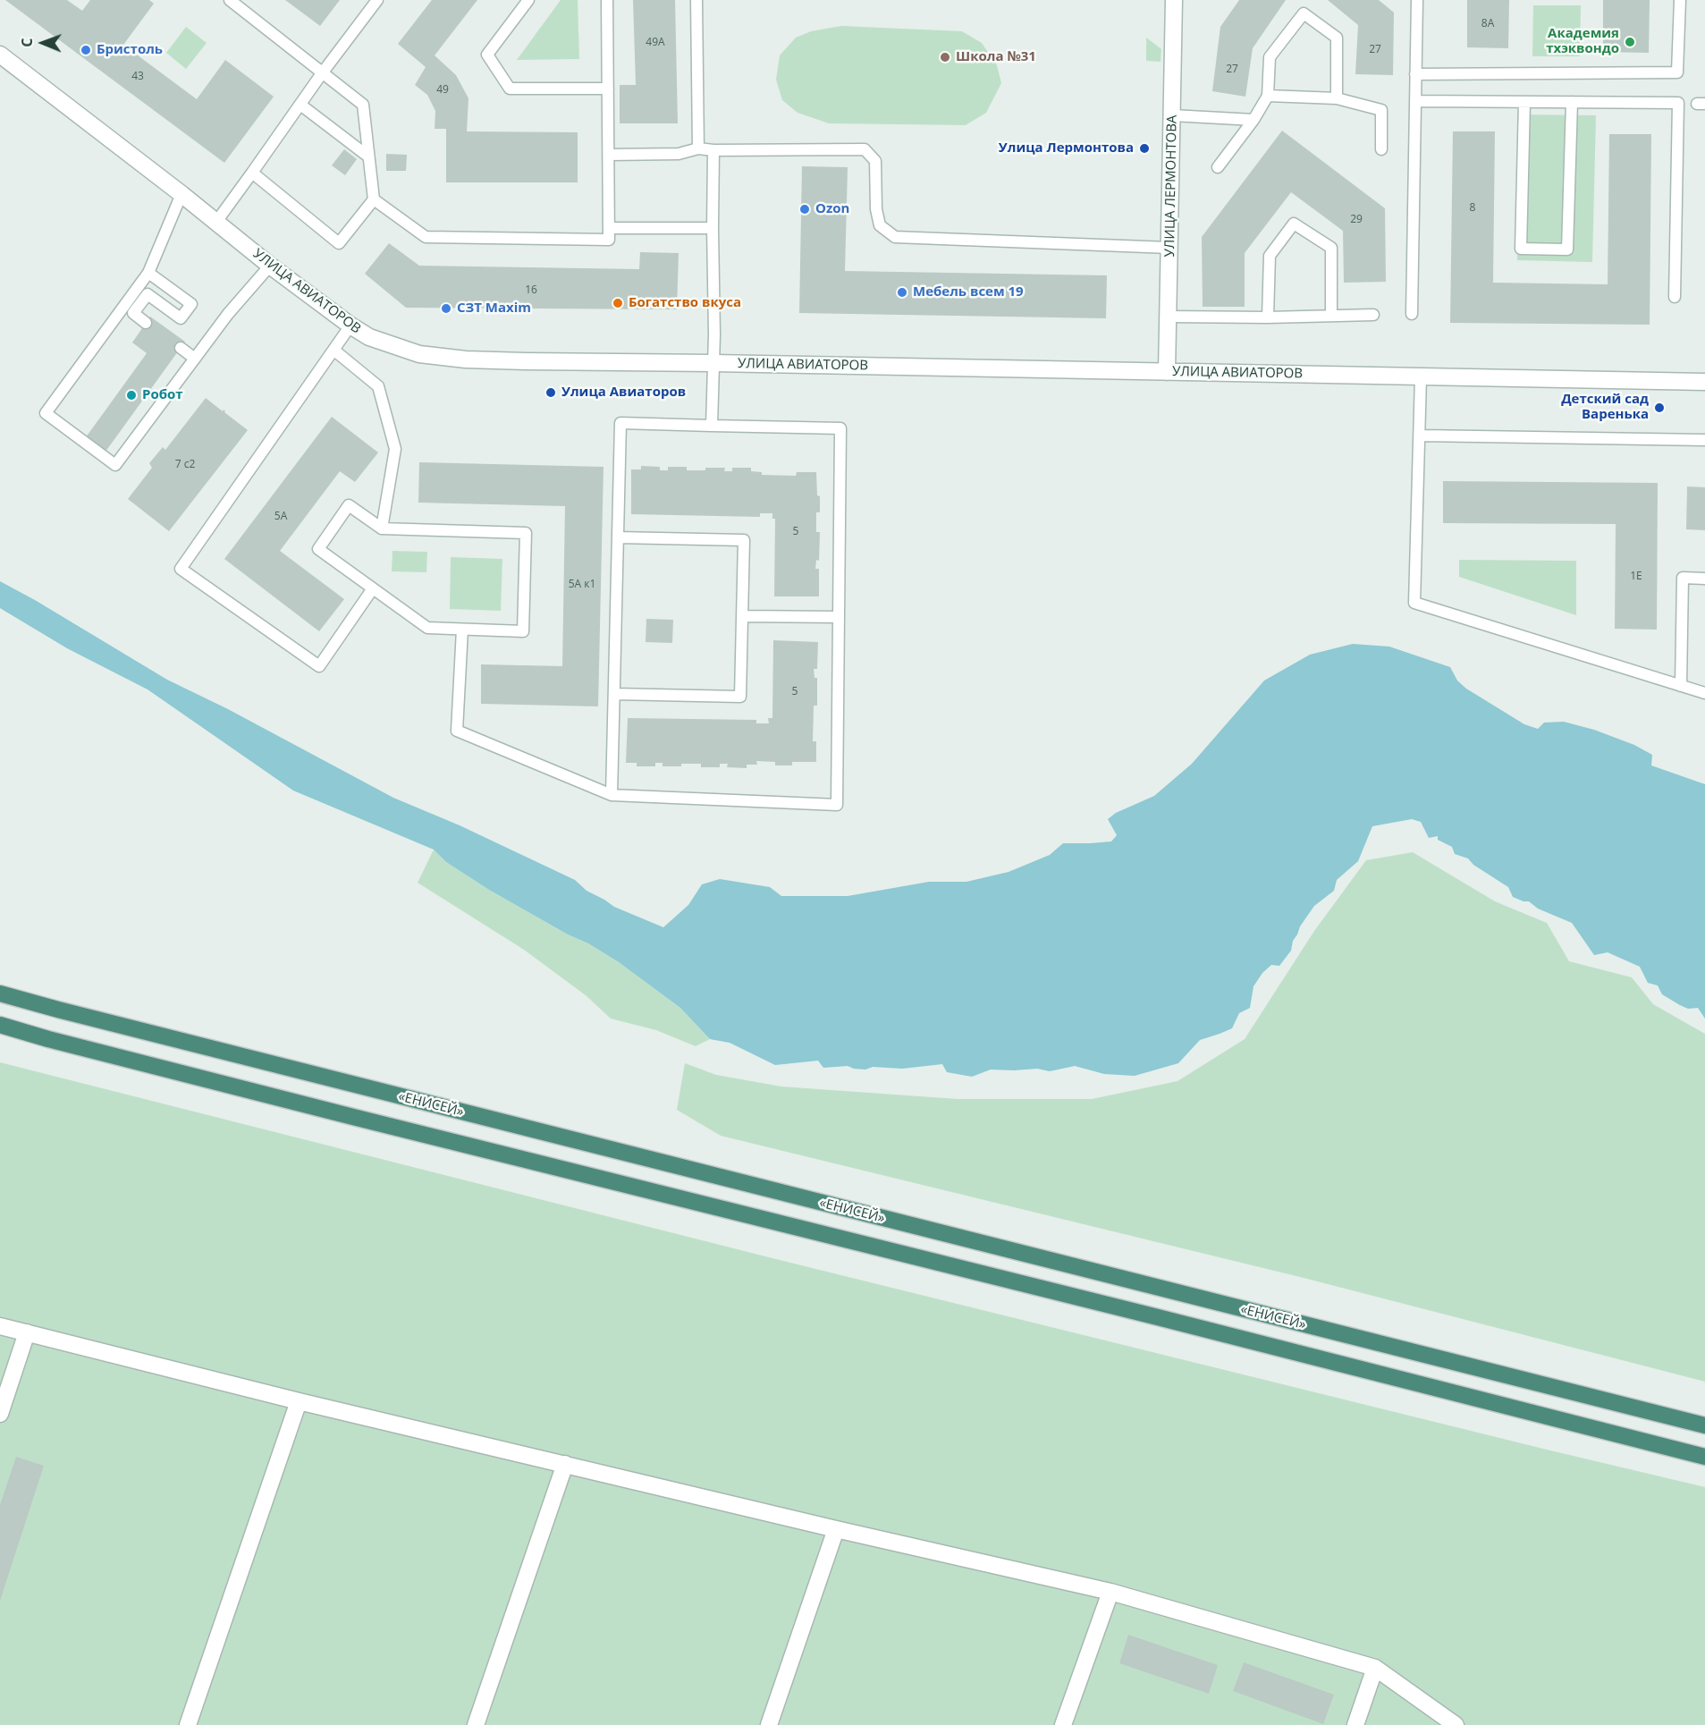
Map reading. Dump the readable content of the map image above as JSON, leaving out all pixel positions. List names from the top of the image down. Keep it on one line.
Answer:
{"streets":{"highway":["«ЕНИСЕЙ»"],"street":["УЛИЦА ЛЕРМОНТОВА","УЛИЦА АВИАТОРОВ"]},"crossings":[["УЛИЦА ЛЕРМОНТОВА","УЛИЦА АВИАТОРОВ"]],"places":["Академия тхэквондо","Бристоль","Школа №31","Улица Лермонтова","Ozon","Мебель всем 19","Богатство вкуса","СЗТ Maxim","Улица Авиаторов","Робот","Детский сад Варенька"],"house_numbers":["8А","49А","27","27","43","49","8","29","16","7 с2","5А","5","1Е","5А к1","5"],"north":"left"}
